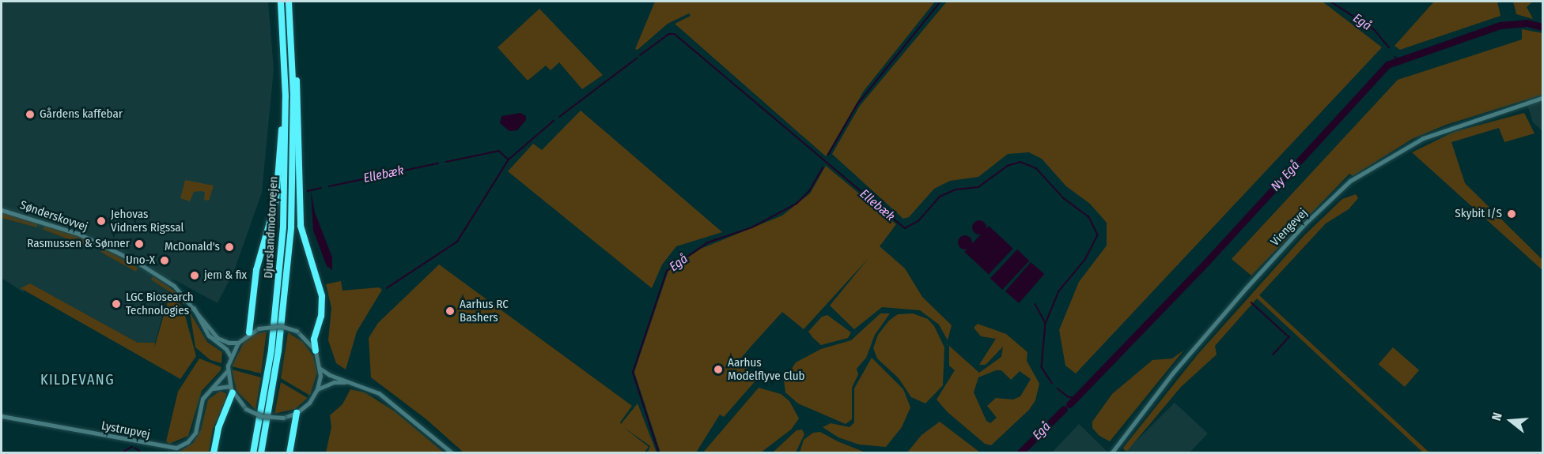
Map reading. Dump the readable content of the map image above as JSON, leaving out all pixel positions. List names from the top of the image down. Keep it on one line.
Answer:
{"streets":{"highway":["Djurslandmotorvejen"],"street":["Sønderskovvej","Viengevej","Lystrupvej"]},"crossings":[["Sønderskovvej","Lystrupvej"]],"districts":["KILDEVANG"],"water":["Egå","Ellebæk","Ny Egå"],"places":["Gårdens kaffebar","Skybit I/S","Jehovas Vidners Rigssal","Rasmussen & Sønner","McDonald's","Uno-X","jem & fix","LGC Biosearch Technologies","Aarhus RC Bashers","Aarhus Modelflyve Club"],"north":"left"}
